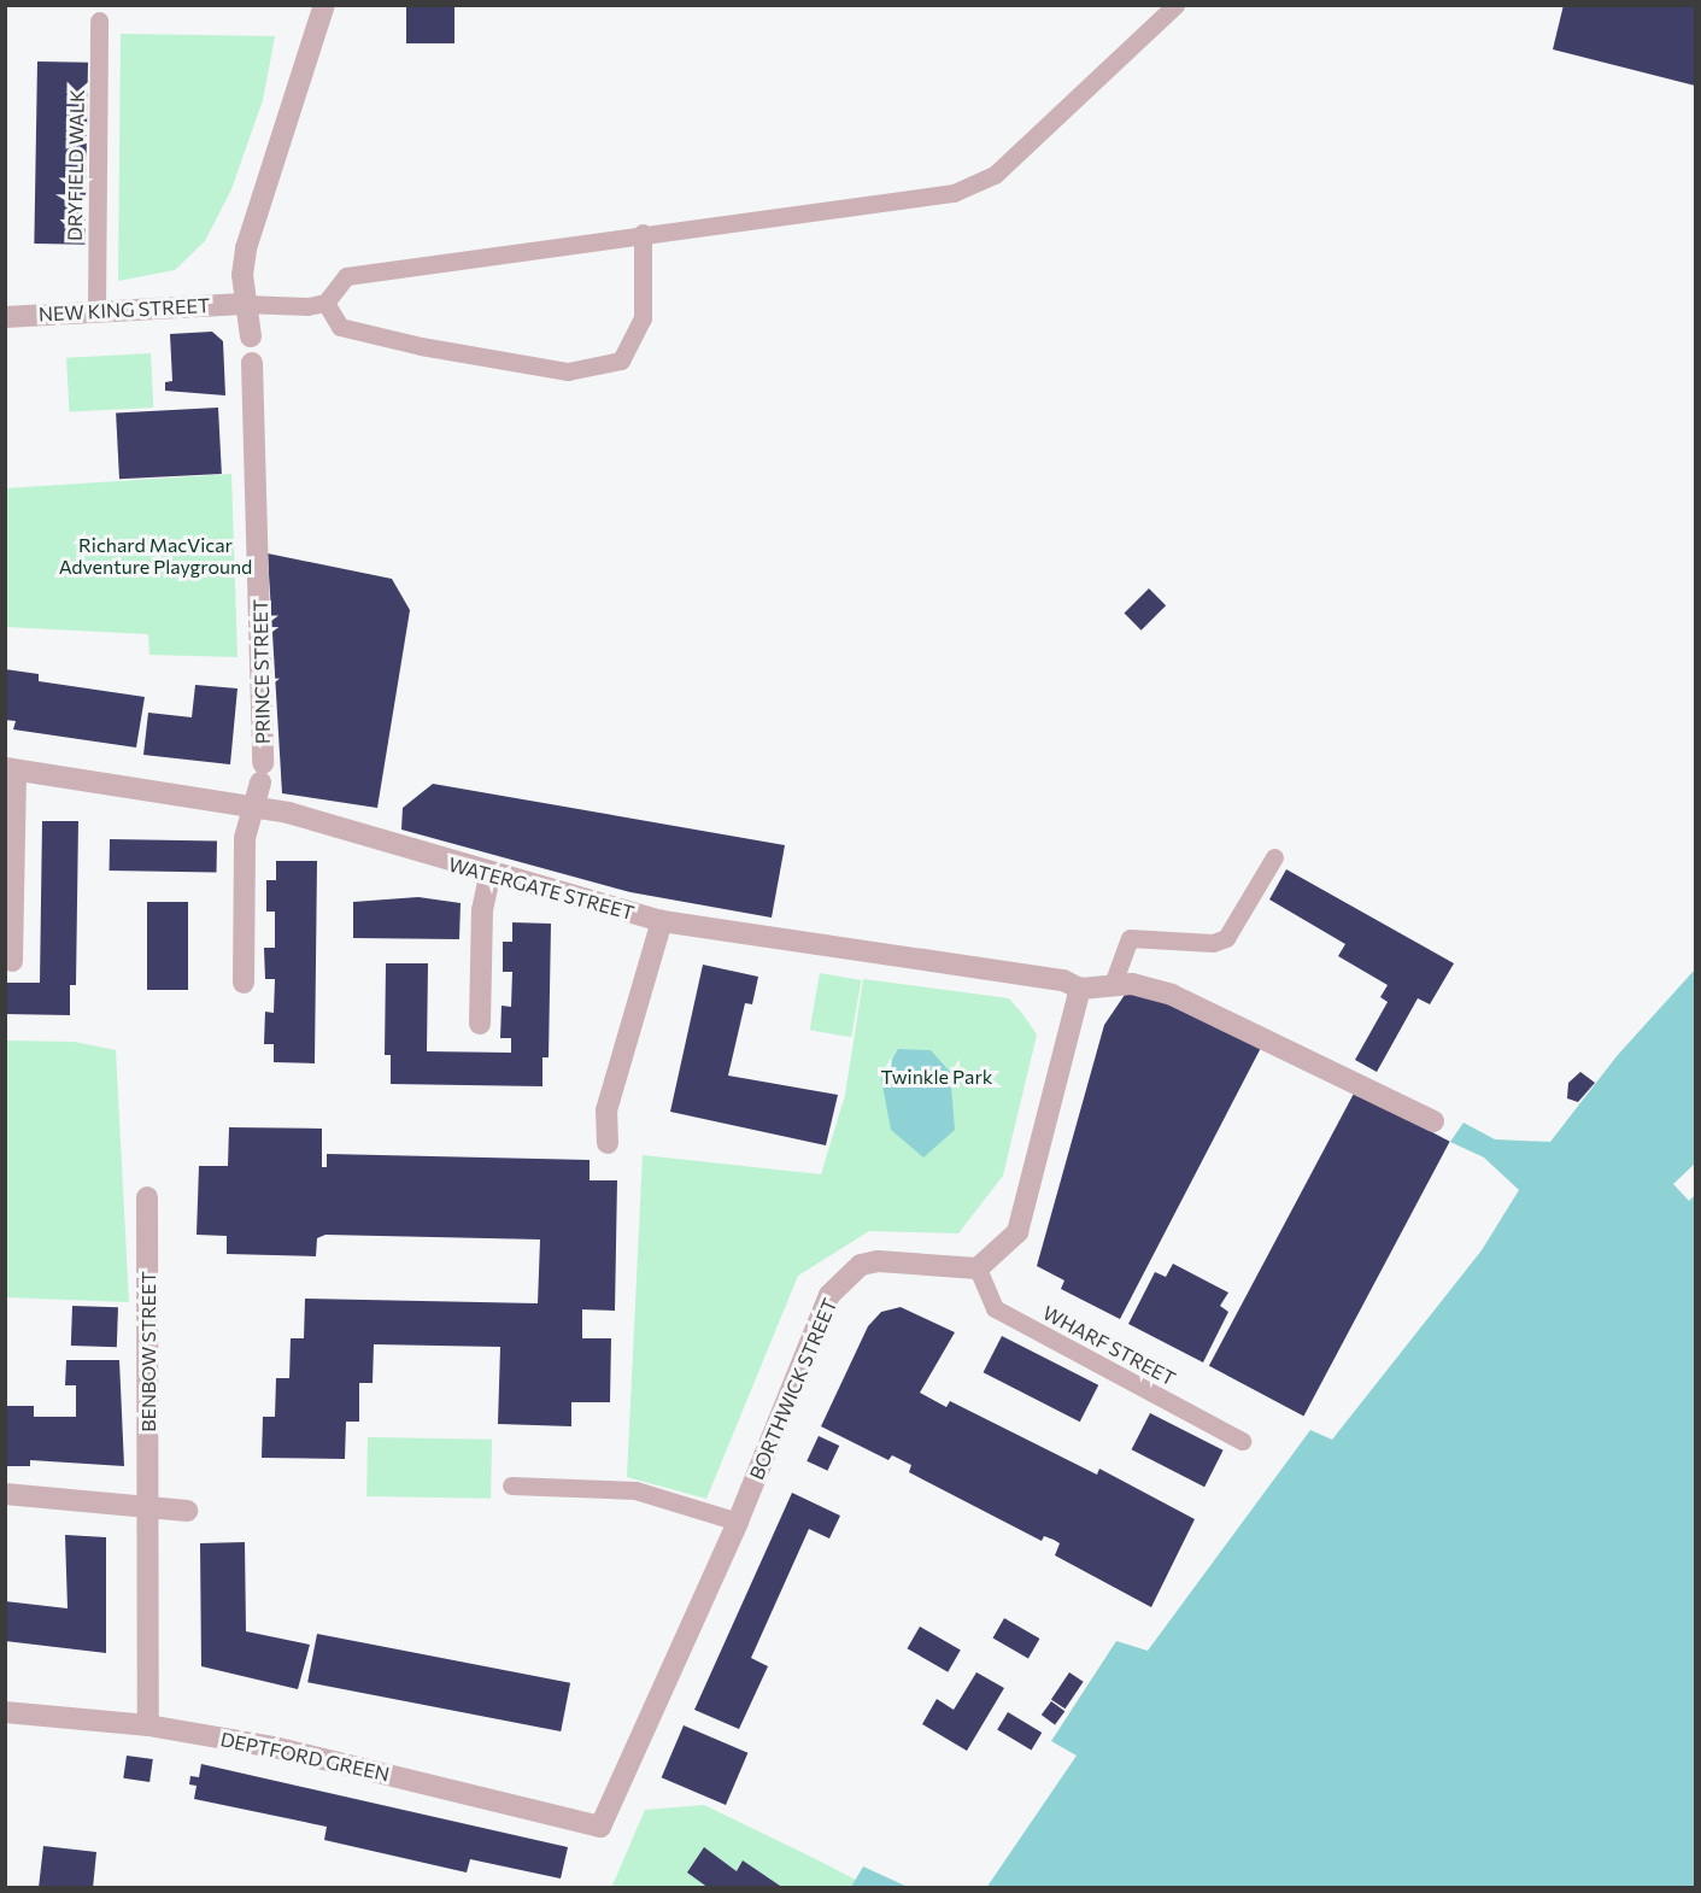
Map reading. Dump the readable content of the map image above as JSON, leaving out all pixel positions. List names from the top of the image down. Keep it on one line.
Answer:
{"streets":{"street":["NEW KING STREET","PRINCE STREET","WATERGATE STREET","BENBOW STREET","BORTHWICK STREET","DEPTFORD GREEN"],"lane":["DRYFIELD WALK","WHARF STREET"]},"crossings":[["DRYFIELD WALK","NEW KING STREET"],["PRINCE STREET","WATERGATE STREET"],["WHARF STREET","BORTHWICK STREET"],["BENBOW STREET","DEPTFORD GREEN"],["BORTHWICK STREET","DEPTFORD GREEN"]],"parks":["Richard MacVicar Adventure Playground","Twinkle Park"]}
